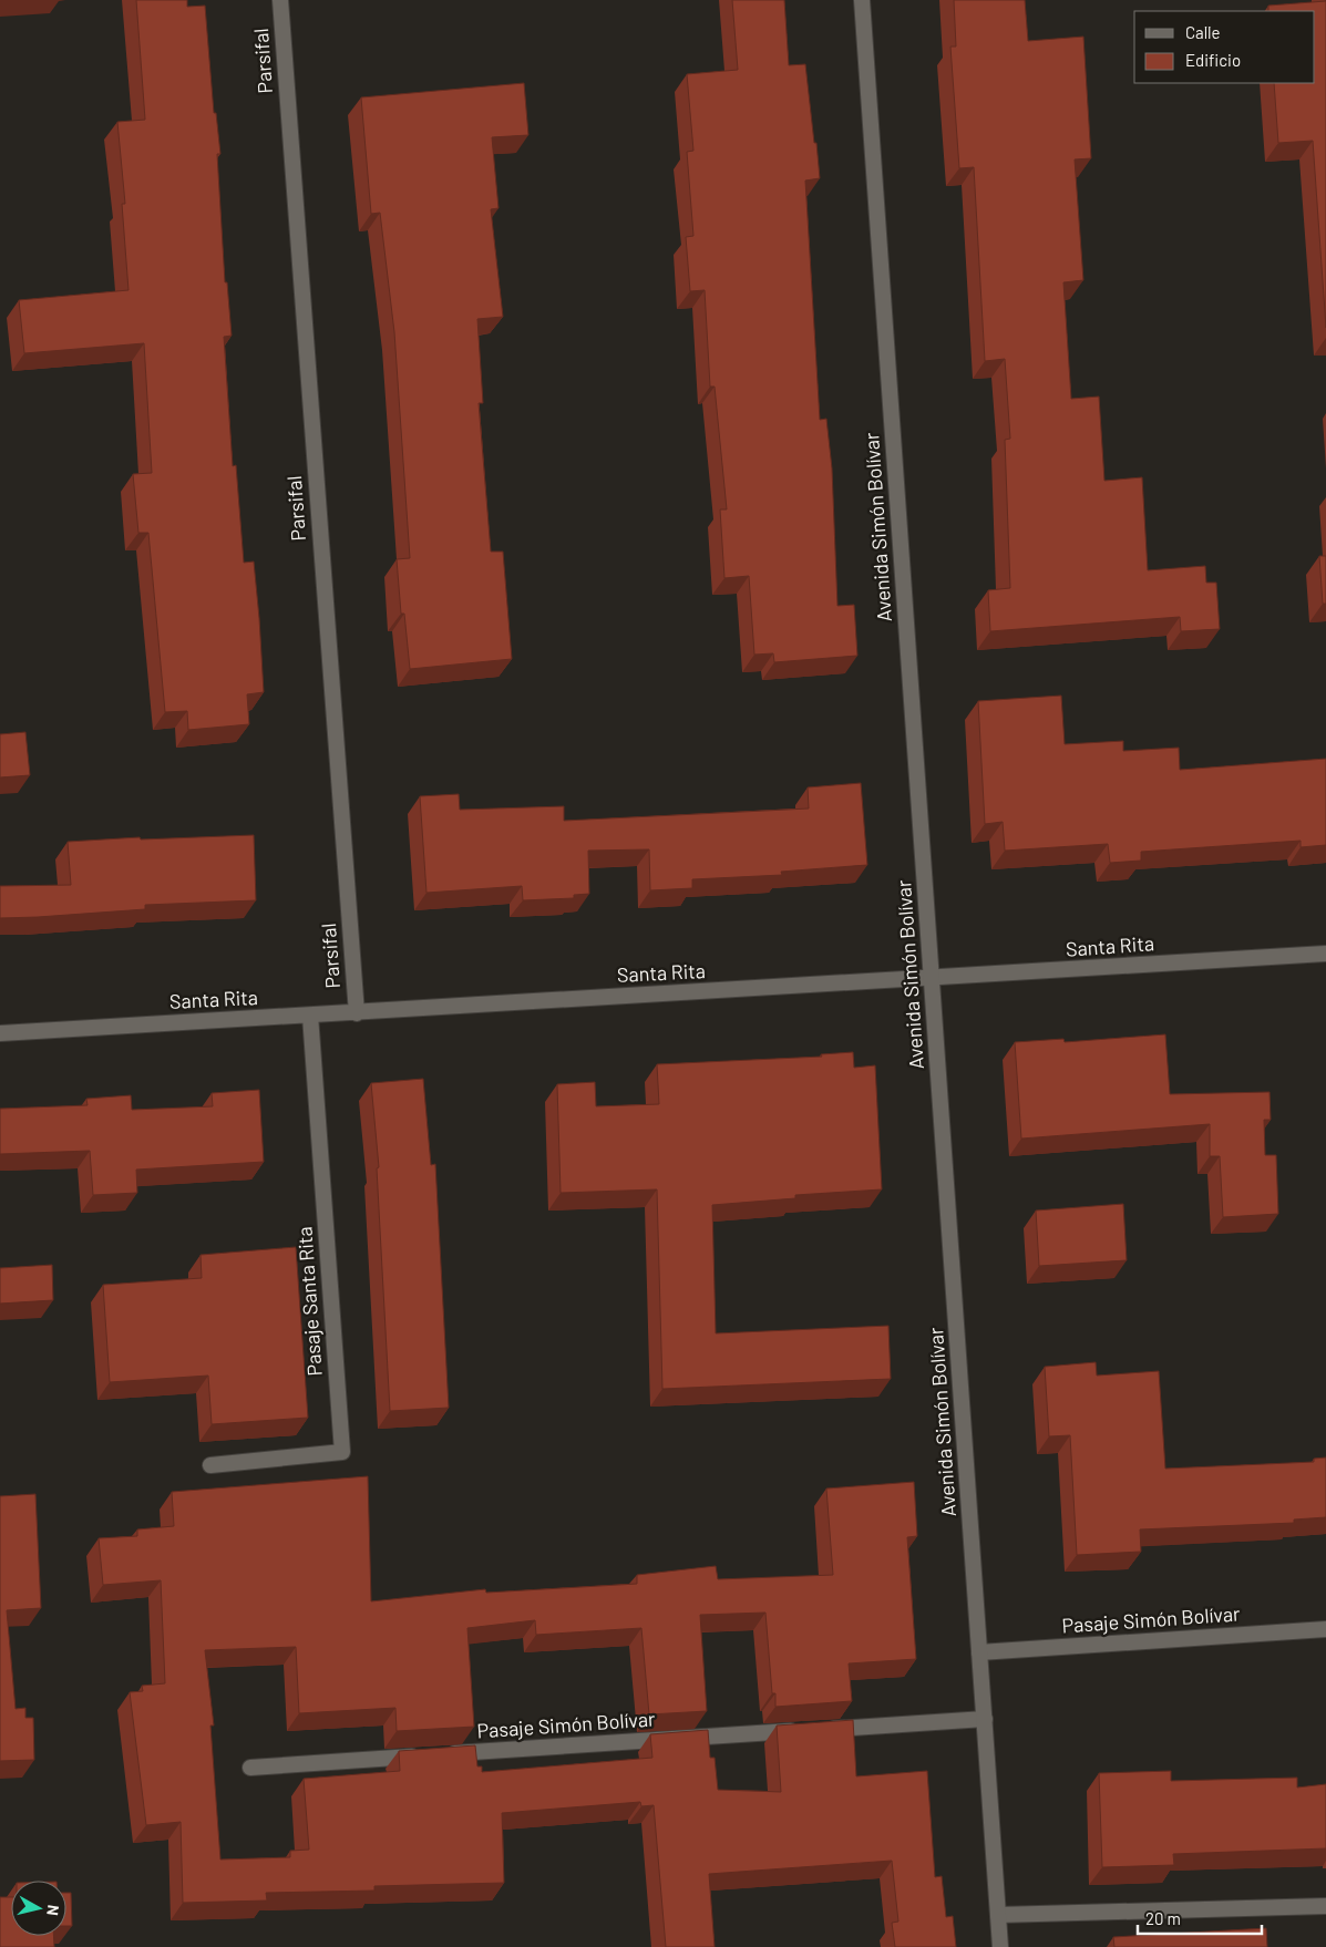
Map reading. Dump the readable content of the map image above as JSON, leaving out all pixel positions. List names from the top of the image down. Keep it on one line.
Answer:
{"streets":{"street":["Parsifal","Avenida Simón Bolívar","Santa Rita","Pasaje Santa Rita","Pasaje Simón Bolívar"]},"crossings":[["Parsifal","Santa Rita"],["Avenida Simón Bolívar","Santa Rita"],["Avenida Simón Bolívar","Pasaje Simón Bolívar"],["Santa Rita","Pasaje Santa Rita"]],"legend":["Calle","Edificio"],"scale_bar":"20 m","north":"right"}
